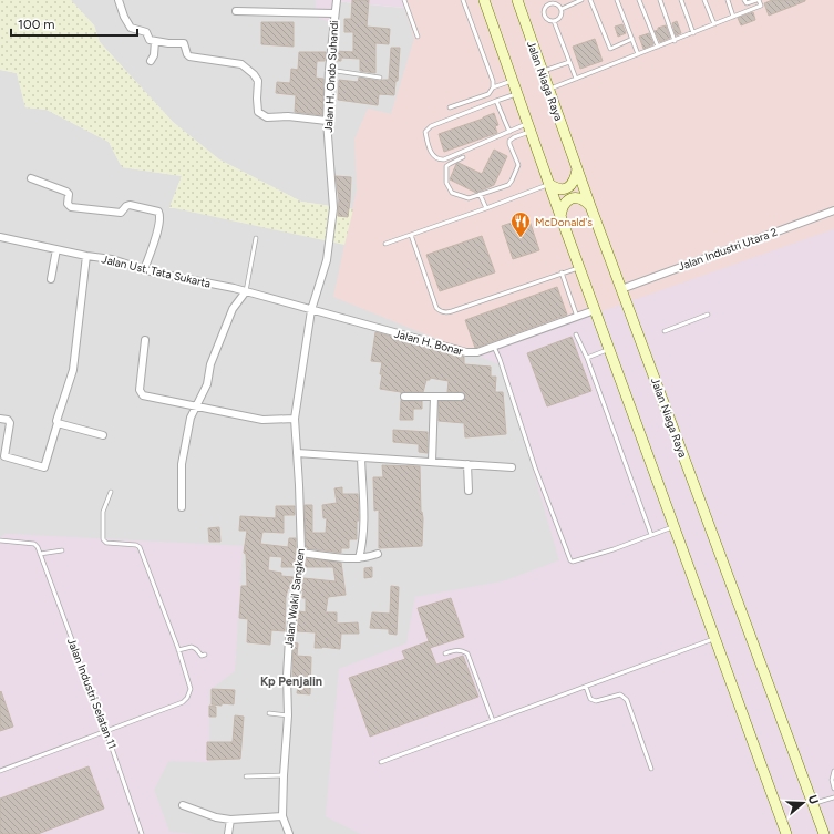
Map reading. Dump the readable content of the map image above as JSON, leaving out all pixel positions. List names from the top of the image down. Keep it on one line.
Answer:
{"streets":{"main road":["Jalan Niaga Raya"],"street":["Jalan H. Ondo Suhandi","Jalan Industri Utara 2","Jalan Ust. Tata Sukarta","Jalan H. Bonar","Jalan Wakil Sangken"],"lane":["Jalan Industri Selatan 11"]},"crossings":[["Jalan H. Ondo Suhandi","Jalan Ust. Tata Sukarta"],["Jalan H. Ondo Suhandi","Jalan H. Bonar"],["Jalan H. Ondo Suhandi","Jalan Wakil Sangken"],["Jalan Niaga Raya","Jalan Industri Utara 2"],["Jalan Ust. Tata Sukarta","Jalan H. Bonar"],["Jalan Ust. Tata Sukarta","Jalan Wakil Sangken"],["Jalan H. Bonar","Jalan Wakil Sangken"]],"districts":["Kp Penjalin"],"places":{"restaurant":["McDonald's"]},"scale_bar":"100 m","north":"right"}
